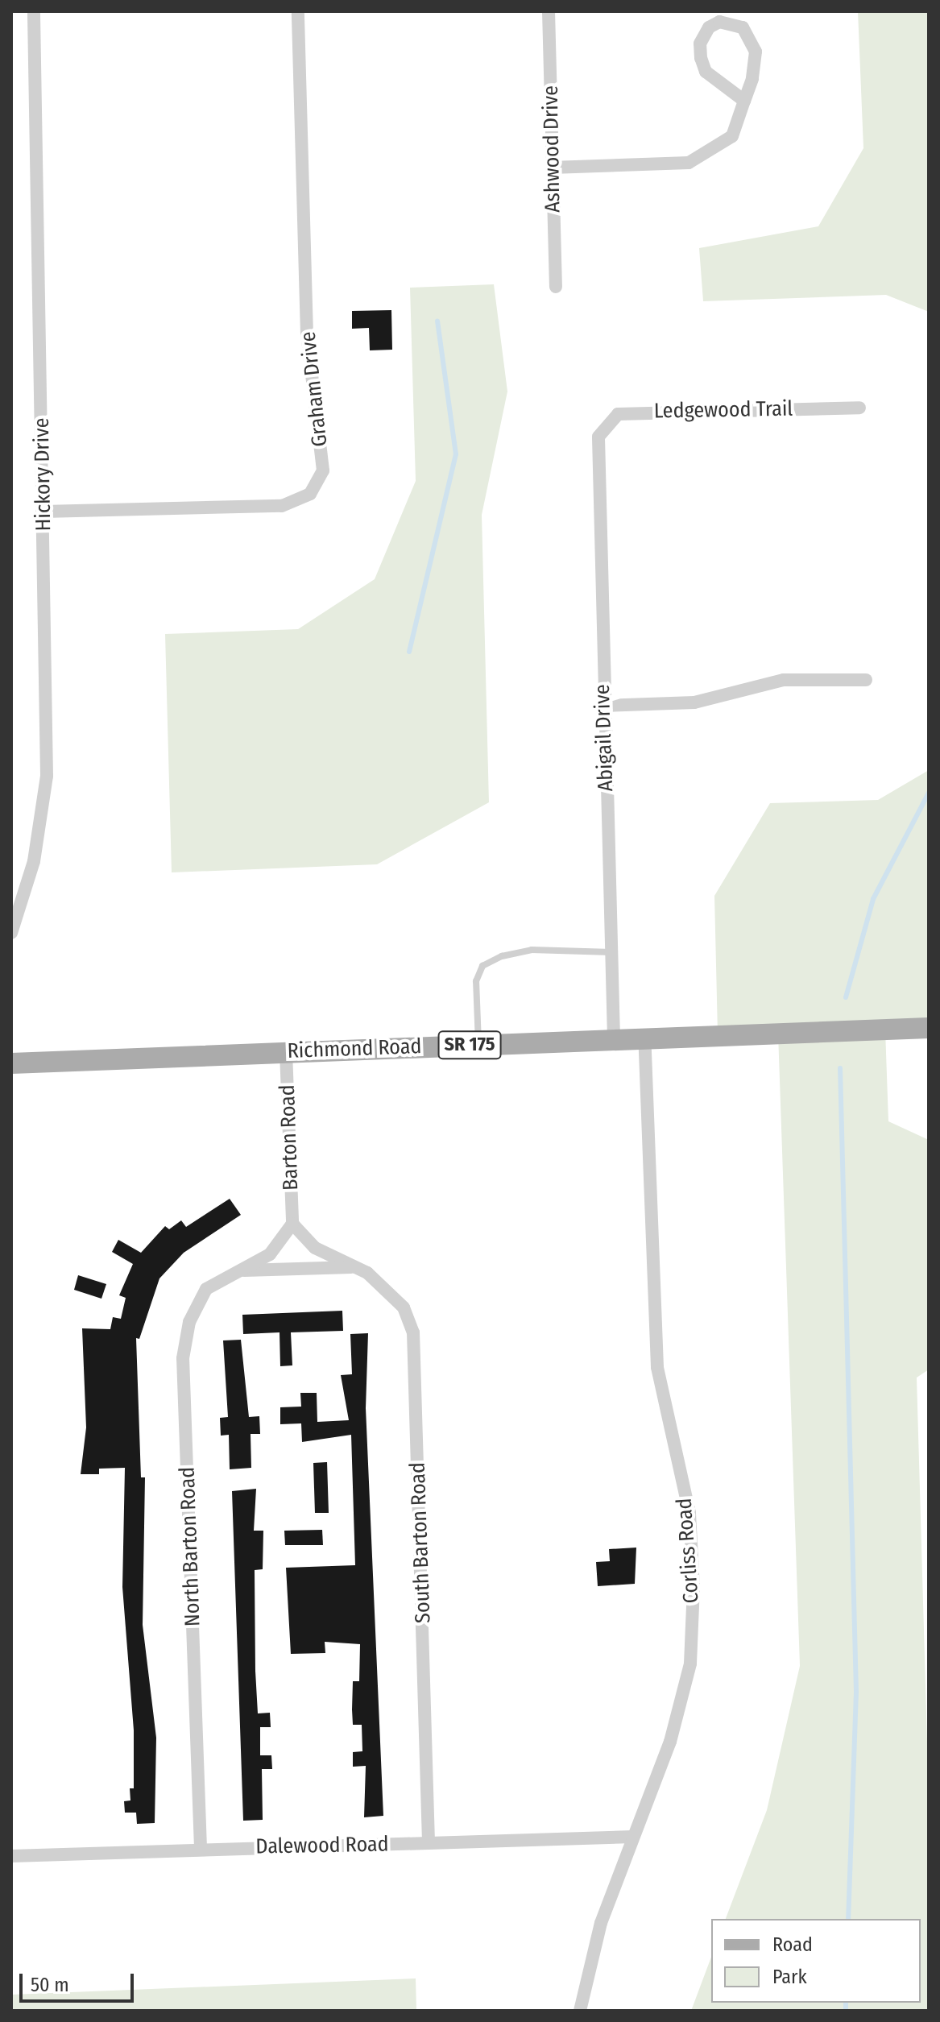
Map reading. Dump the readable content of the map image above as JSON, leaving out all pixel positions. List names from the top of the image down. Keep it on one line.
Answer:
{"streets":{"main road":["SR 175","Richmond Road"],"street":["Ashwood Drive","Graham Drive","Ledgewood Trail","Hickory Drive","Abigail Drive","Barton Road","South Barton Road","North Barton Road","Corliss Road","Dalewood Road"]},"crossings":[["Graham Drive","Hickory Drive"],["Ledgewood Trail","Abigail Drive"],["Abigail Drive","Richmond Road"],["Richmond Road","Barton Road"],["Richmond Road","Corliss Road"],["Barton Road","South Barton Road"],["Barton Road","North Barton Road"],["South Barton Road","North Barton Road"],["South Barton Road","Dalewood Road"],["North Barton Road","Dalewood Road"],["Corliss Road","Dalewood Road"]],"legend":["Road","Park"],"scale_bar":"50 m"}
